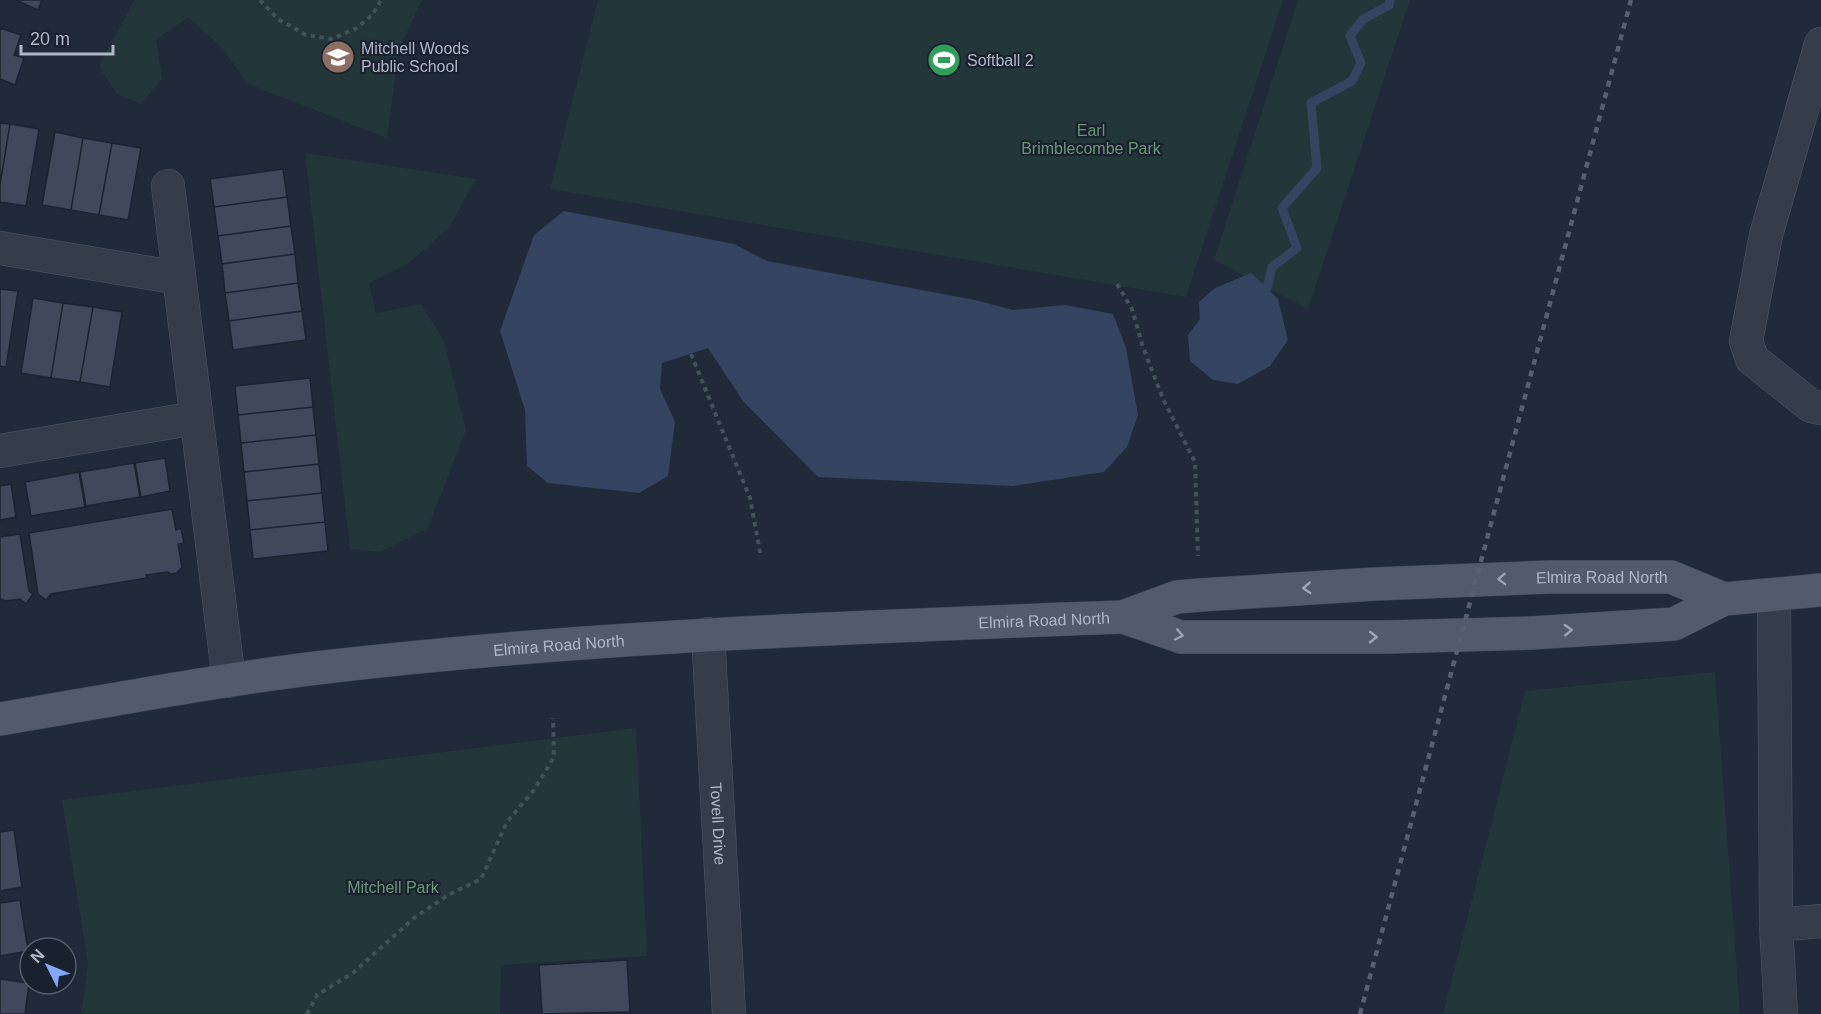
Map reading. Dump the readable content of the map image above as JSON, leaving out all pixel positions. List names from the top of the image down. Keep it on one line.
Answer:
{"streets":{"main road":["Elmira Road North"],"street":["Tovell Drive"]},"crossings":[["Elmira Road North","Tovell Drive"]],"parks":["Earl Brimblecombe Park","Mitchell Park"],"places":{"school or university":["Mitchell Woods Public School"],"sports":["Softball 2"]},"scale_bar":"20 m","north":"top left"}
